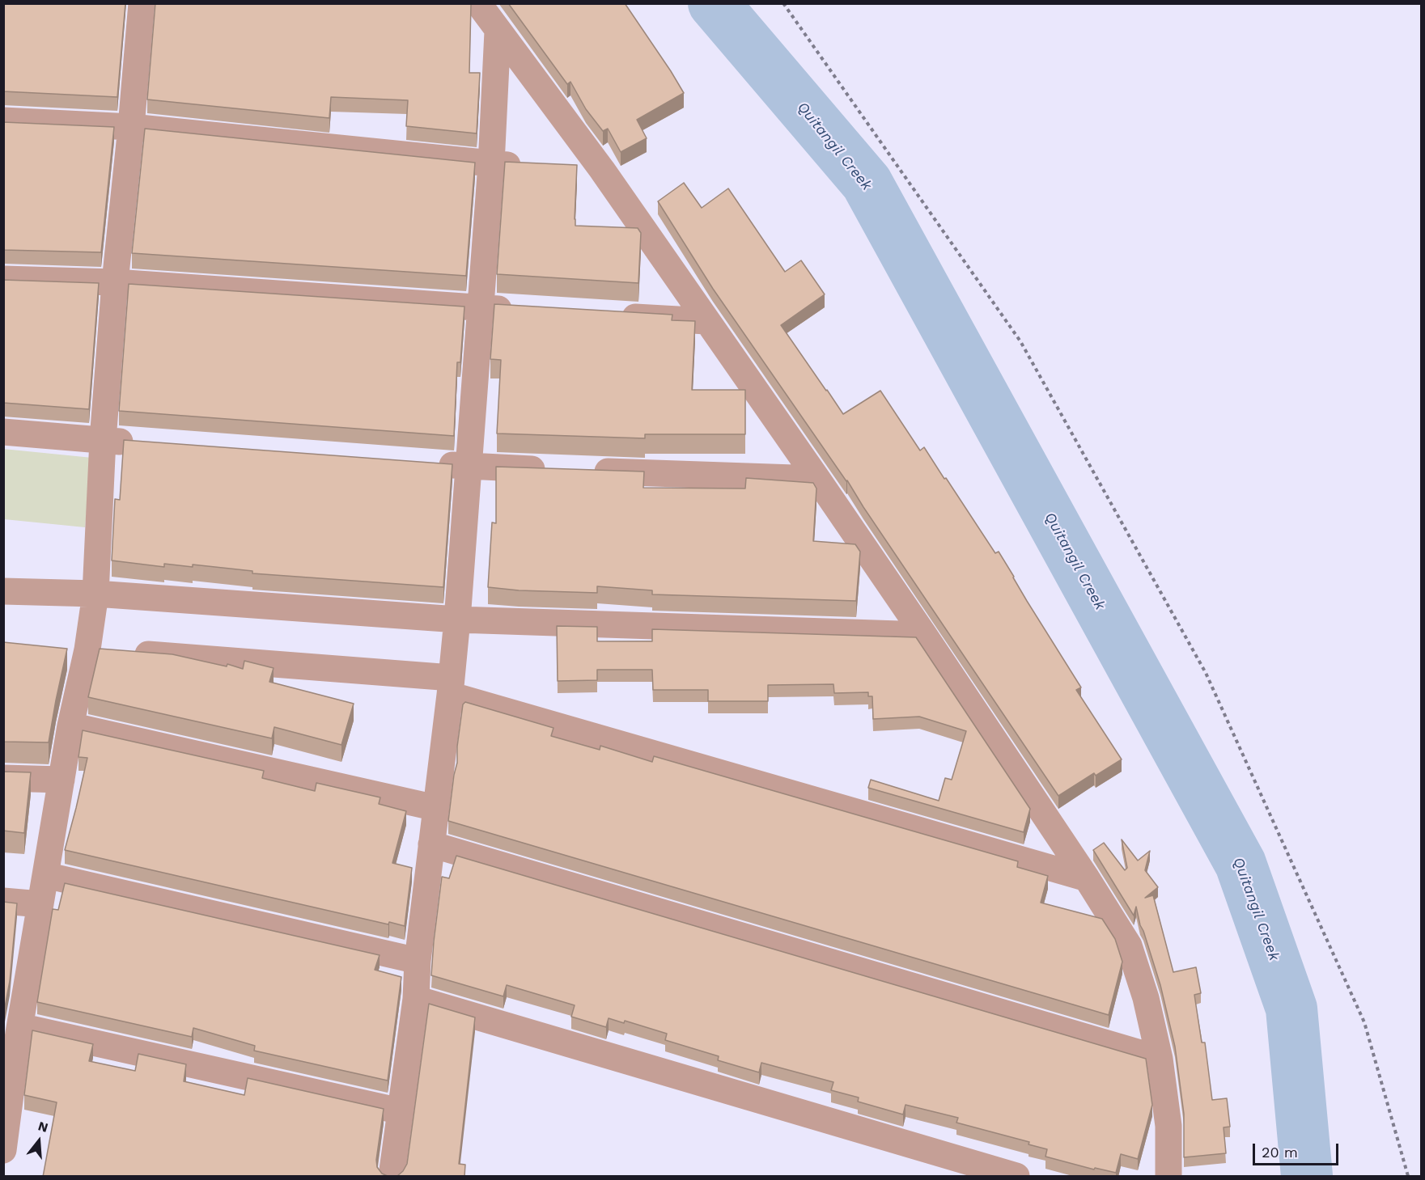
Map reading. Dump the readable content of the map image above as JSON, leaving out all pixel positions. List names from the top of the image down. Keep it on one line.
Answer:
{"water":["Quitangil Creek"],"scale_bar":"20 m","north":"top"}
